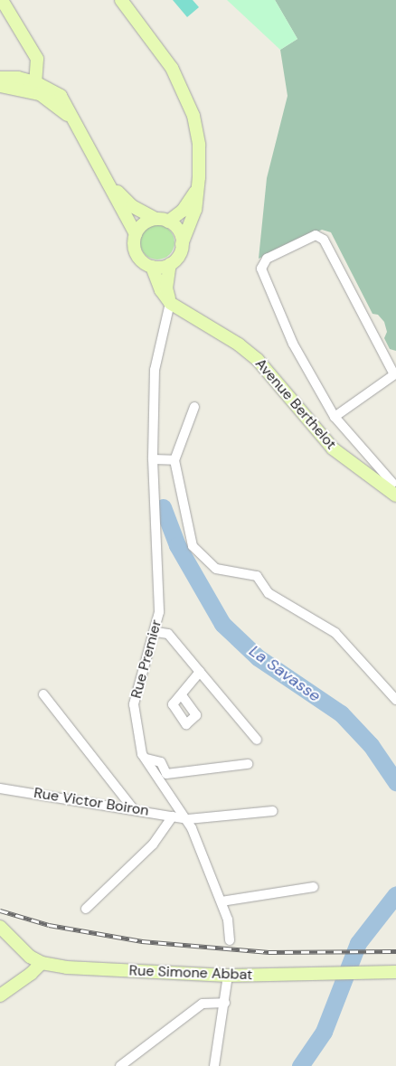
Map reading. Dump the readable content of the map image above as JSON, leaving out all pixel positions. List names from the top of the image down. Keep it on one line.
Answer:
{"streets":{"main road":["Avenue Berthelot","Rue Simone Abbat"],"street":["Rue Premier","Rue Victor Boiron"]},"crossings":[["Avenue Berthelot","Rue Premier"],["Rue Premier","Rue Victor Boiron"]],"water":["La Savasse"]}
